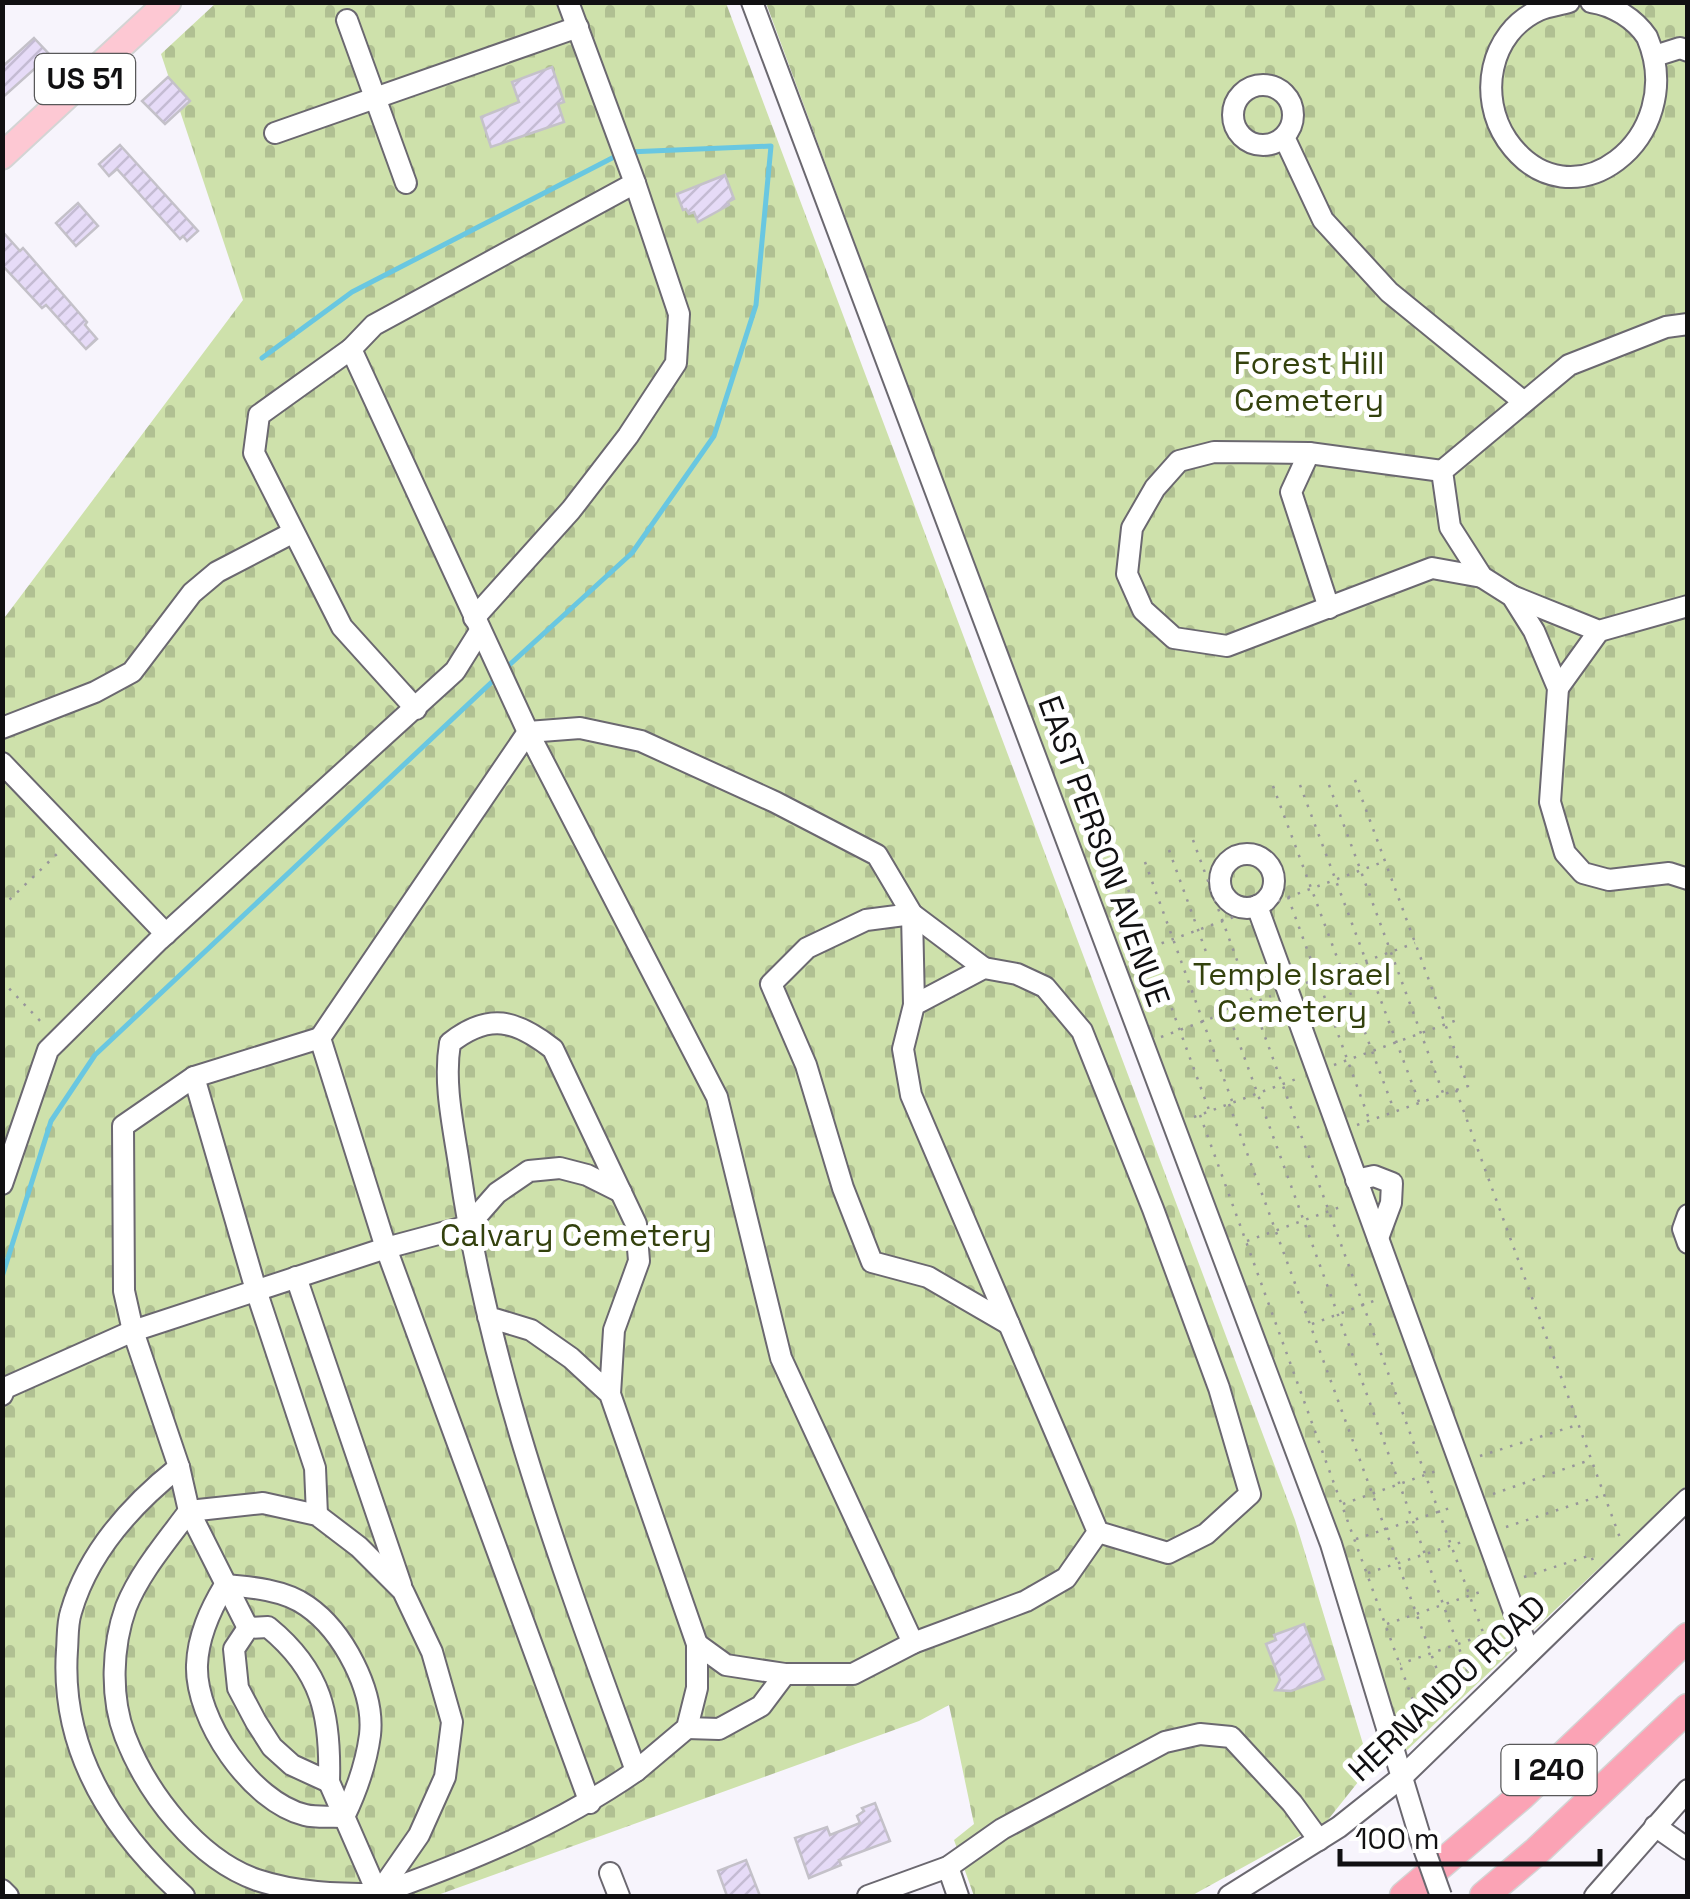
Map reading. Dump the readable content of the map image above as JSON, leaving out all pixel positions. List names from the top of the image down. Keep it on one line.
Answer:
{"streets":{"highway":["I 240"],"main road":["US 51"],"street":["EAST PERSON AVENUE","HERNANDO ROAD"]},"crossings":[["EAST PERSON AVENUE","HERNANDO ROAD"]],"parks":["Forest Hill Cemetery","Temple Israel Cemetery","Calvary Cemetery"],"scale_bar":"100 m"}
